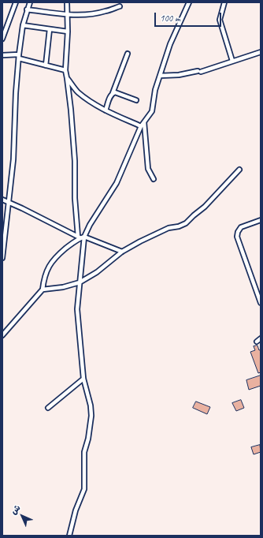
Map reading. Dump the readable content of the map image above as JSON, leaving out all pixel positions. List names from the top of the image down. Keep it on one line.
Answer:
{"scale_bar":"100 m","north":"top left"}
